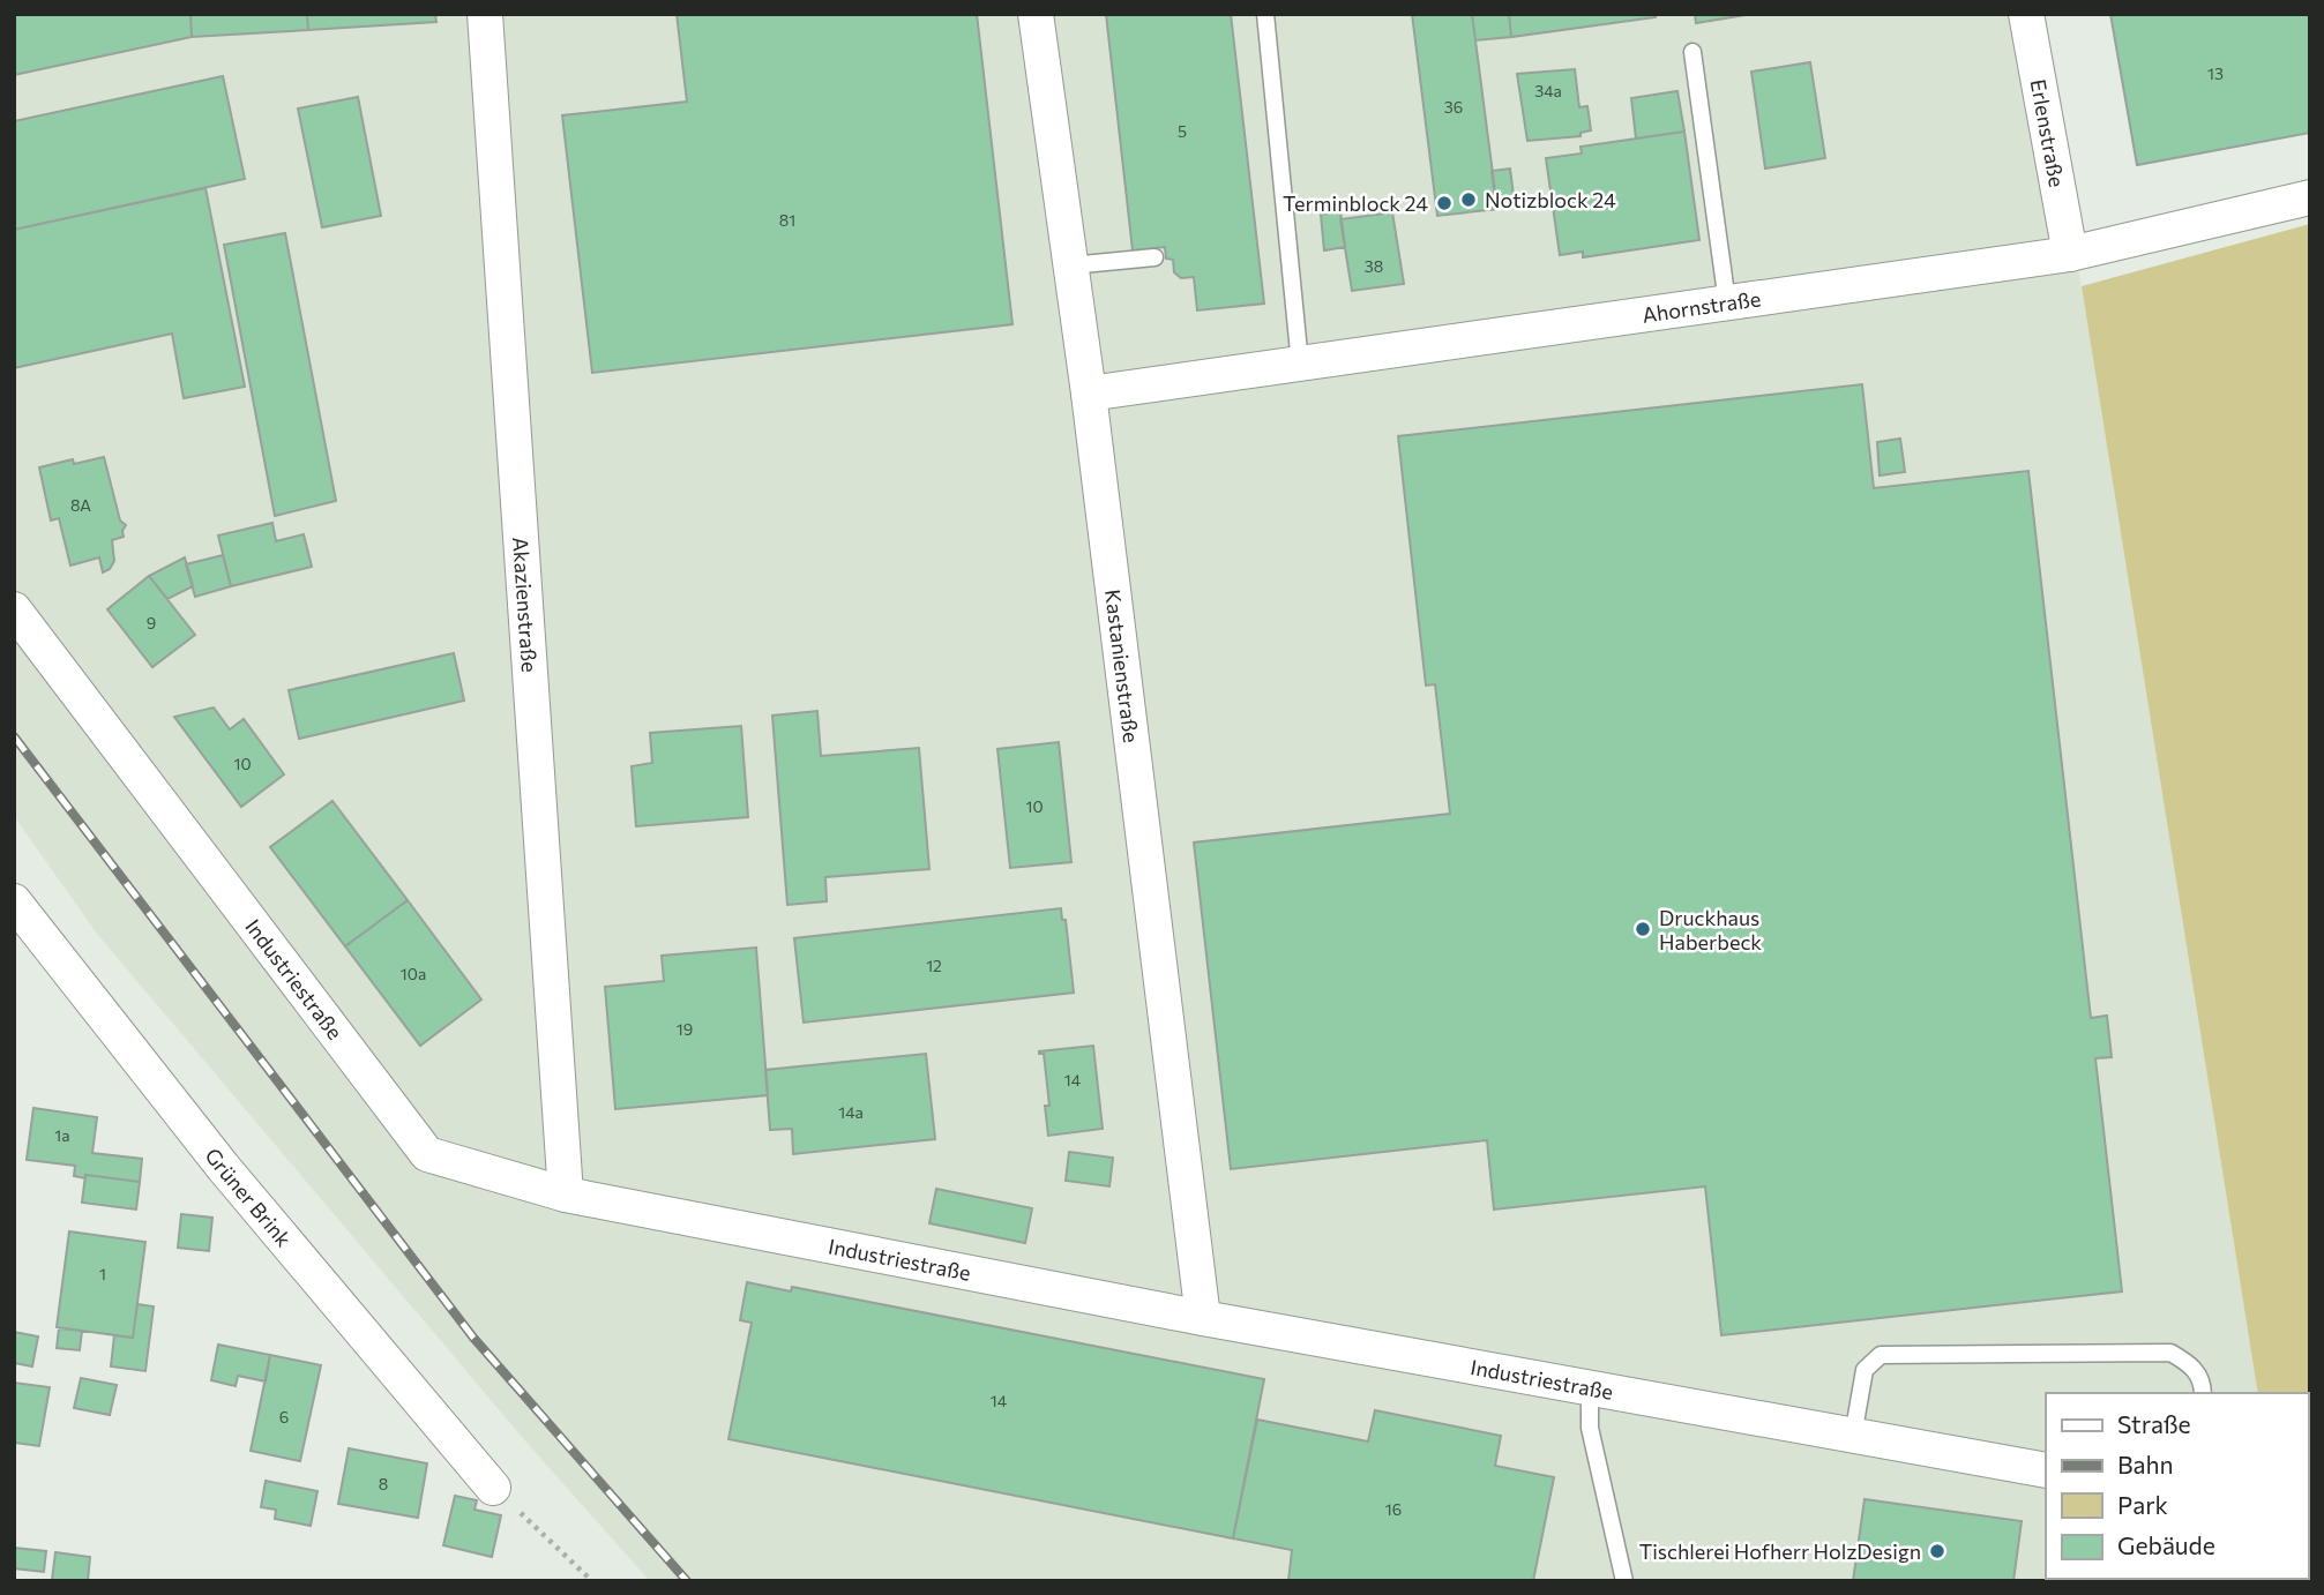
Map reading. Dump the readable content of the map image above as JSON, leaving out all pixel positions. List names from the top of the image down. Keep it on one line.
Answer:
{"streets":{"street":["Erlenstraße","Ahornstraße","Akazienstraße","Kastanienstraße","Industriestraße","Grüner Brink"]},"crossings":[["Erlenstraße","Ahornstraße"],["Ahornstraße","Kastanienstraße"],["Akazienstraße","Industriestraße"],["Kastanienstraße","Industriestraße"]],"places":["Notizblock 24","Terminblock 24","Druckhaus Haberbeck","Tischlerei Hofherr HolzDesign"],"house_numbers":["13","34a","36","5","81","38","8A","9","10","10","12","10a","19","14","14a","1a","1","14","6","8","16"],"legend":["Straße","Bahn","Park","Gebäude"]}
